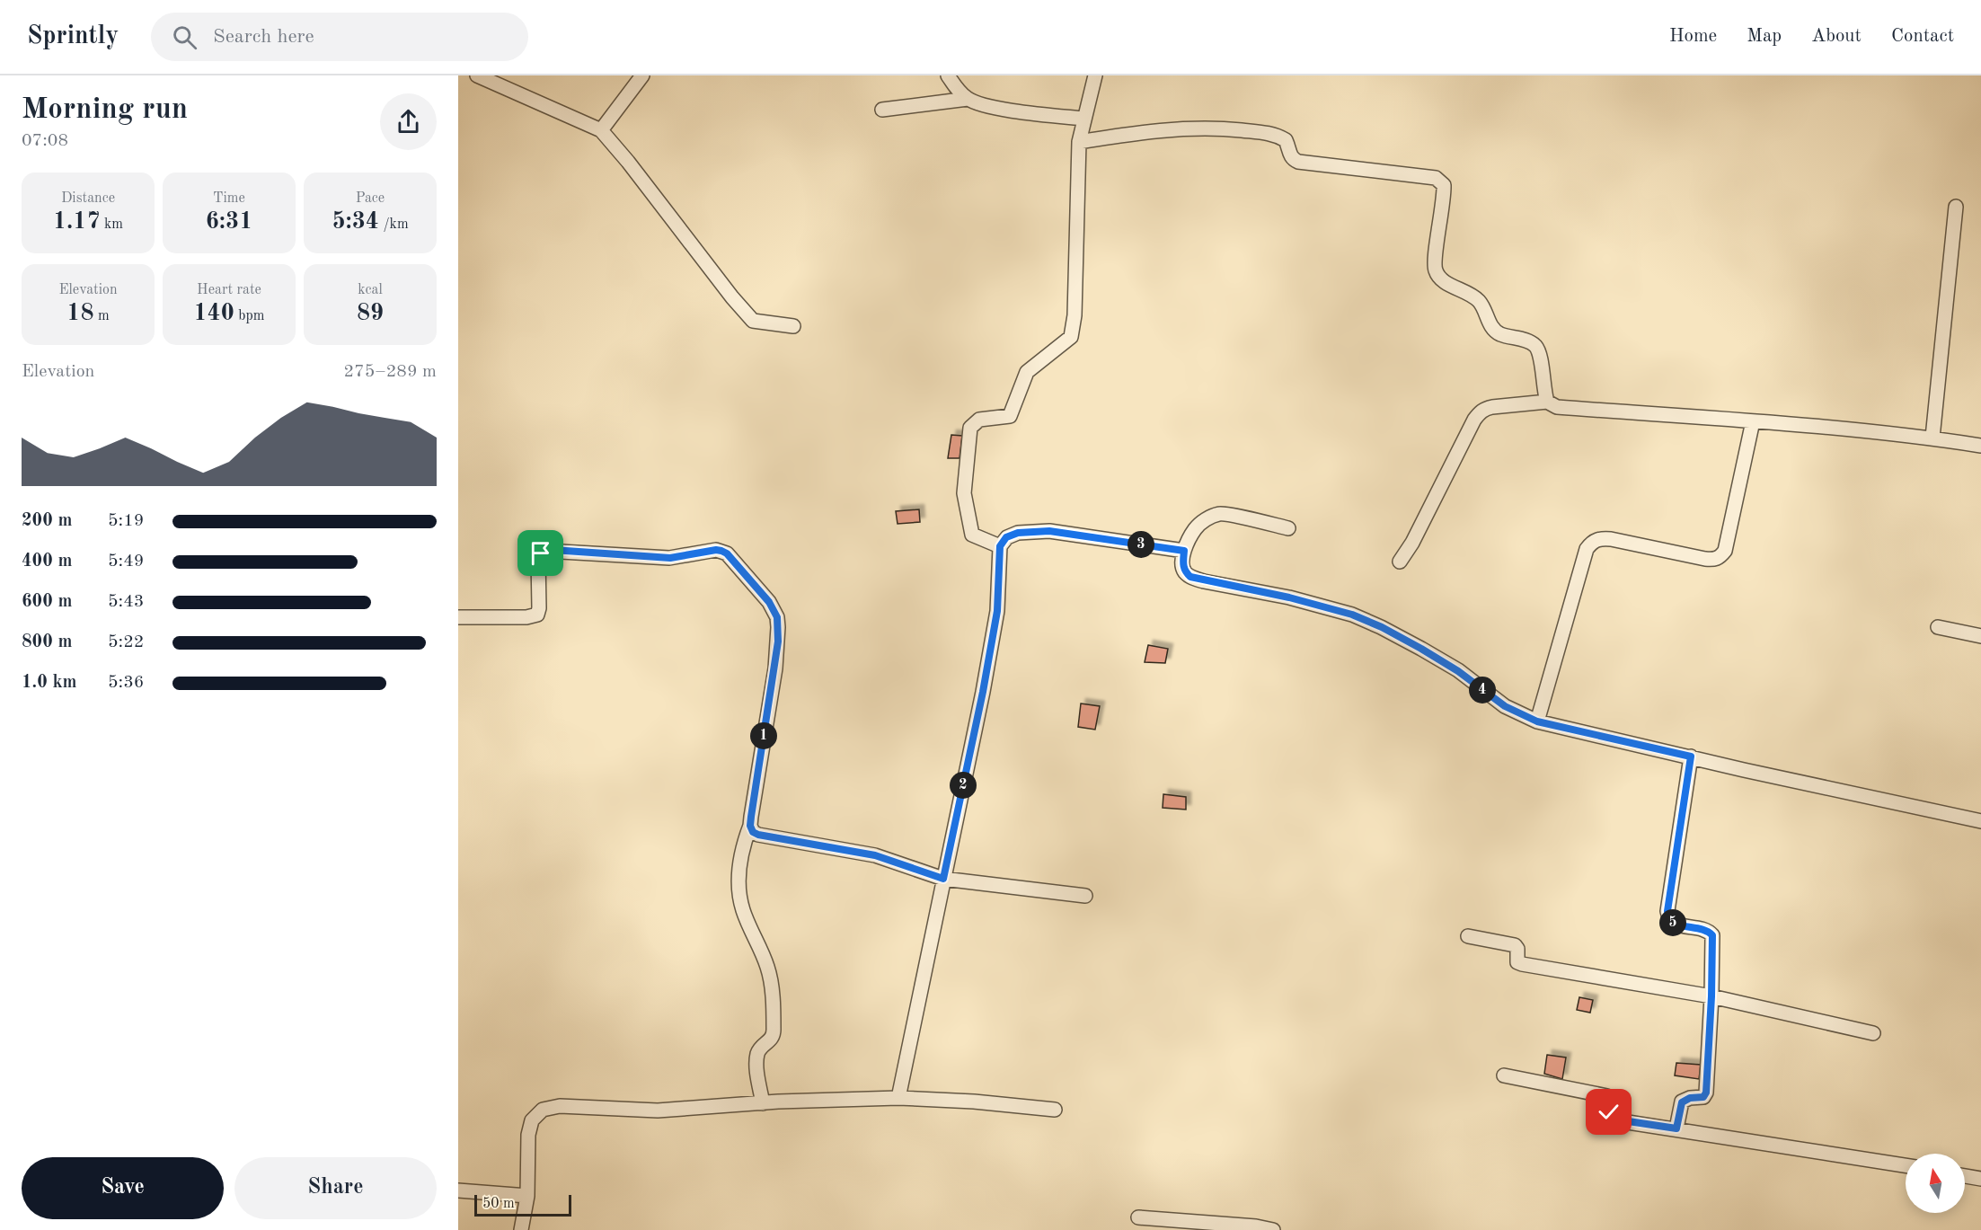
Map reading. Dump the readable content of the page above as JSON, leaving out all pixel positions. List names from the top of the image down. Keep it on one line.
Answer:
{"scale_bar":"50 m","north":"top","page":{"header":"Sprintly","search":"Search here","nav":["Home","Map","About","Contact"],"heading":["Morning run","07:08"],"stats":[["Distance","1.17 km"],["Time","6:31"],["Pace","5:34 /km"],["Elevation","18 m"],["Heart rate","140 bpm"],["kcal","89"]],"chart":["Elevation","275–289 m"],"list":[{"name":"200 m","note":"5:19"},{"name":"400 m","note":"5:49"},{"name":"600 m","note":"5:43"},{"name":"800 m","note":"5:22"},{"name":"1.0 km","note":"5:36"}],"pins":["3","4","1","2","5"],"buttons":["Save","Share"],"scale":"50 m"}}
